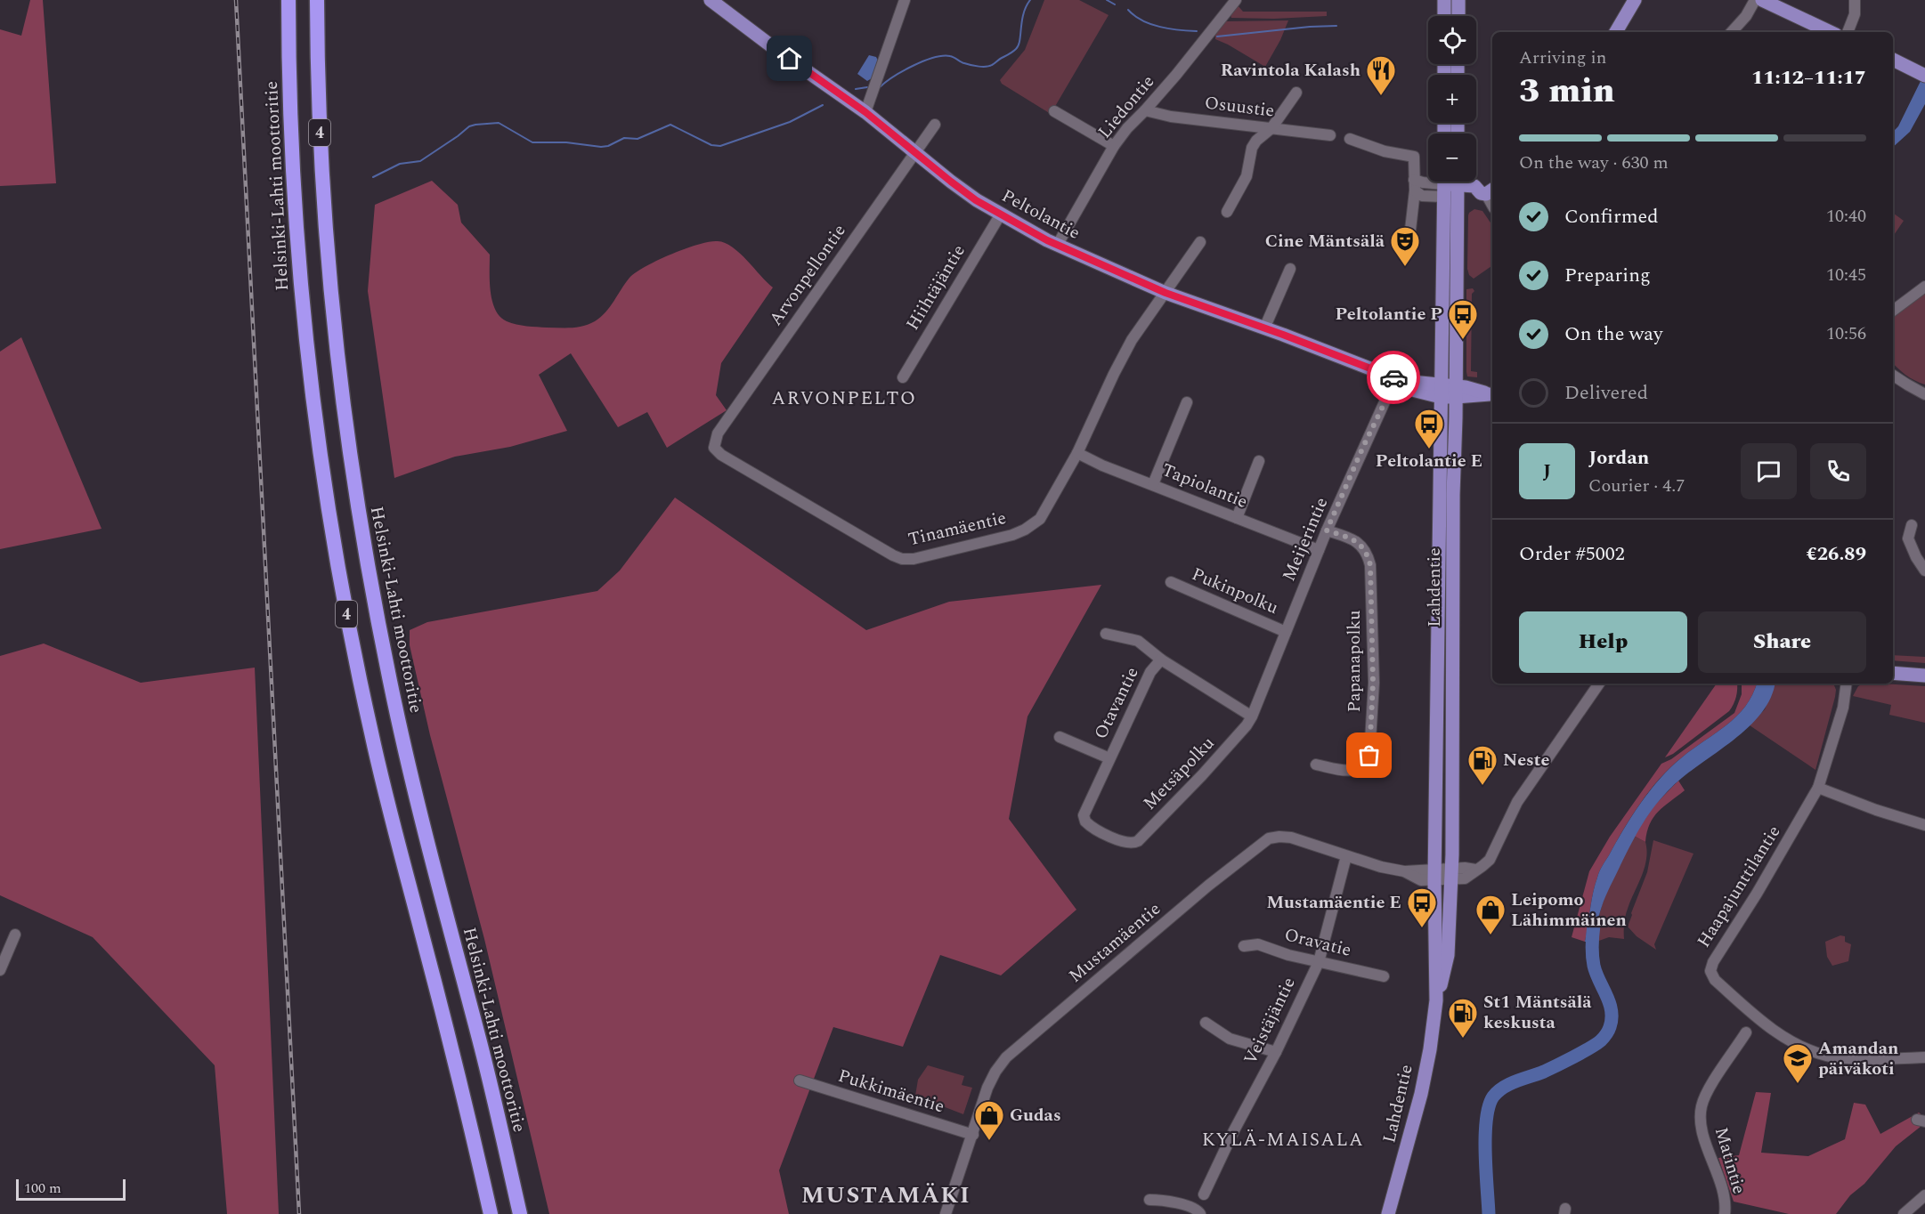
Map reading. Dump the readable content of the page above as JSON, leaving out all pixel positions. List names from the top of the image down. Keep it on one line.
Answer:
{"streets":{"highway":["4","Helsinki-Lahti moottoritie"],"main road":["Peltolantie","Lahdentie"],"street":["Liedontie","Osuustie","Arvonpellontie","Hiihtäjäntie","Tapiolantie","Tinamäentie","Meijerintie","Pukinpolku","Papanapolku","Otavantie","Metsäpolku","Haapajunttilantie","Mustamäentie","Oravatie","Veistäjäntie","Pukkimäentie","Matintie"]},"crossings":[["Liedontie","Osuustie"],["Liedontie","Peltolantie"],["Peltolantie","Arvonpellontie"],["Peltolantie","Hiihtäjäntie"],["Peltolantie","Tinamäentie"],["Peltolantie","Meijerintie"],["Peltolantie","Lahdentie"],["Arvonpellontie","Tinamäentie"],["Tapiolantie","Tinamäentie"],["Tapiolantie","Meijerintie"],["Meijerintie","Pukinpolku"],["Meijerintie","Papanapolku"],["Meijerintie","Otavantie"],["Meijerintie","Metsäpolku"],["Lahdentie","Mustamäentie"],["Otavantie","Metsäpolku"],["Mustamäentie","Veistäjäntie"],["Mustamäentie","Pukkimäentie"],["Oravatie","Veistäjäntie"]],"districts":["ARVONPELTO","KYLÄ-MAISALA","MUSTAMÄKI"],"places":{"restaurant":["Ravintola Kalash"],"theatre":["Cine Mäntsälä"],"bus stop":["Peltolantie P","Peltolantie E","Mustamäentie E"],"fuel station":["Neste","St1 Mäntsälä keskusta"],"shop":["Leipomo Lähimmäinen","Gudas"],"school or university":["Amandan päiväkoti"]},"scale_bar":"100 m","page":{"map_buttons":["+","−"],"heading":["3 min","Arriving in","11:12–11:17"],"panel":["Jordan","Courier · 4.7","Order #5002","€26.89"],"bar":"On the way · 630 m","list":[["Confirmed","10:40"],["Preparing","10:45"],["On the way","10:56"],"Delivered"],"round":"J","buttons":["Help","Share"],"scale":"100 m"}}
